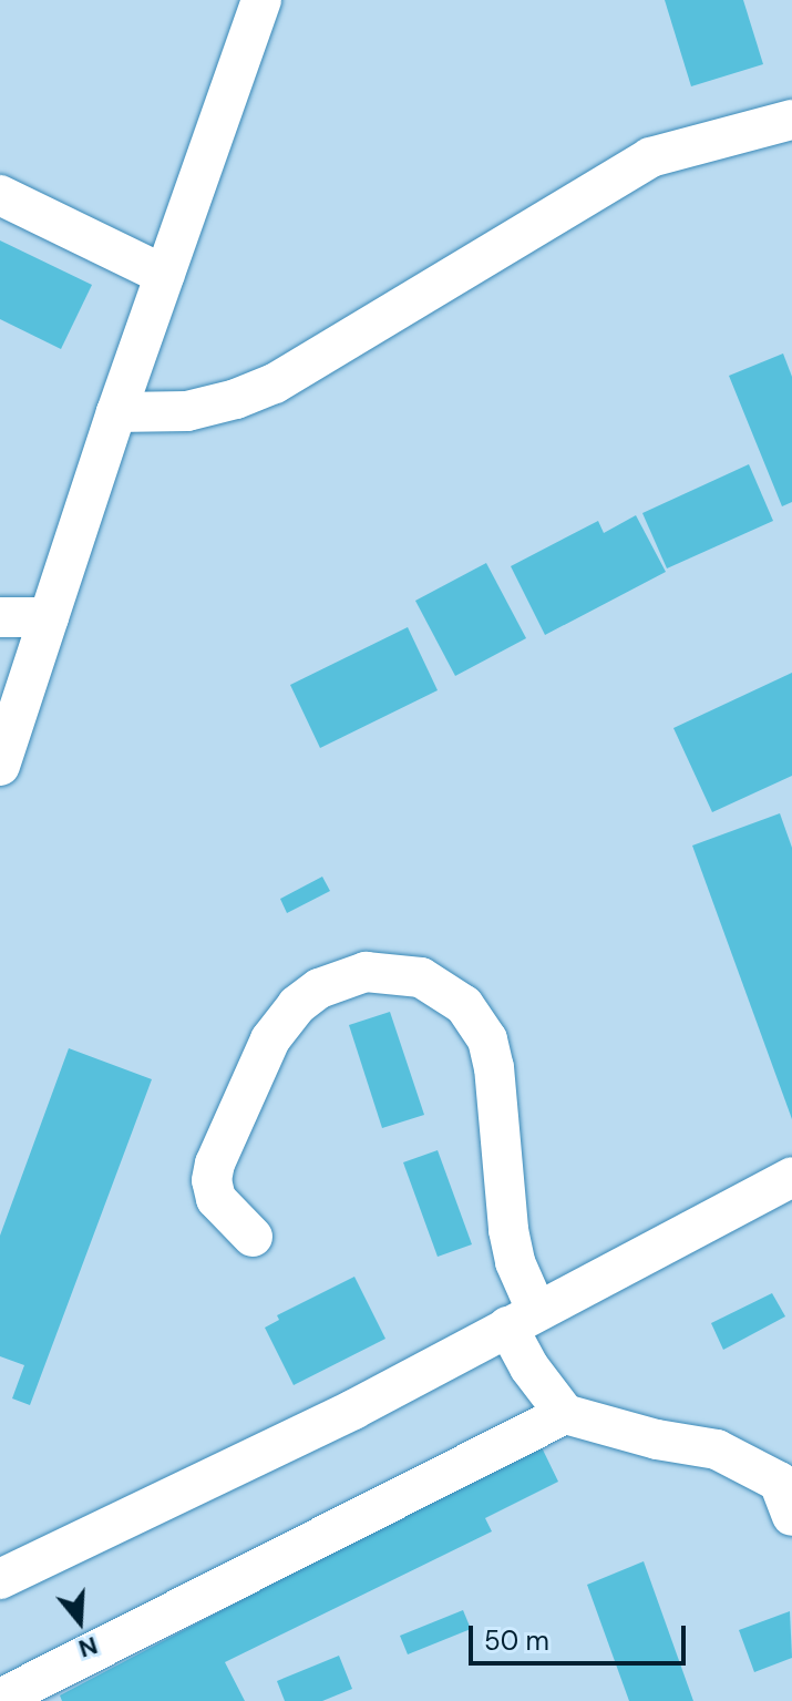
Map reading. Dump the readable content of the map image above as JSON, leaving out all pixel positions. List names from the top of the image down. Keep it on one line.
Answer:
{"scale_bar":"50 m","north":"bottom"}
